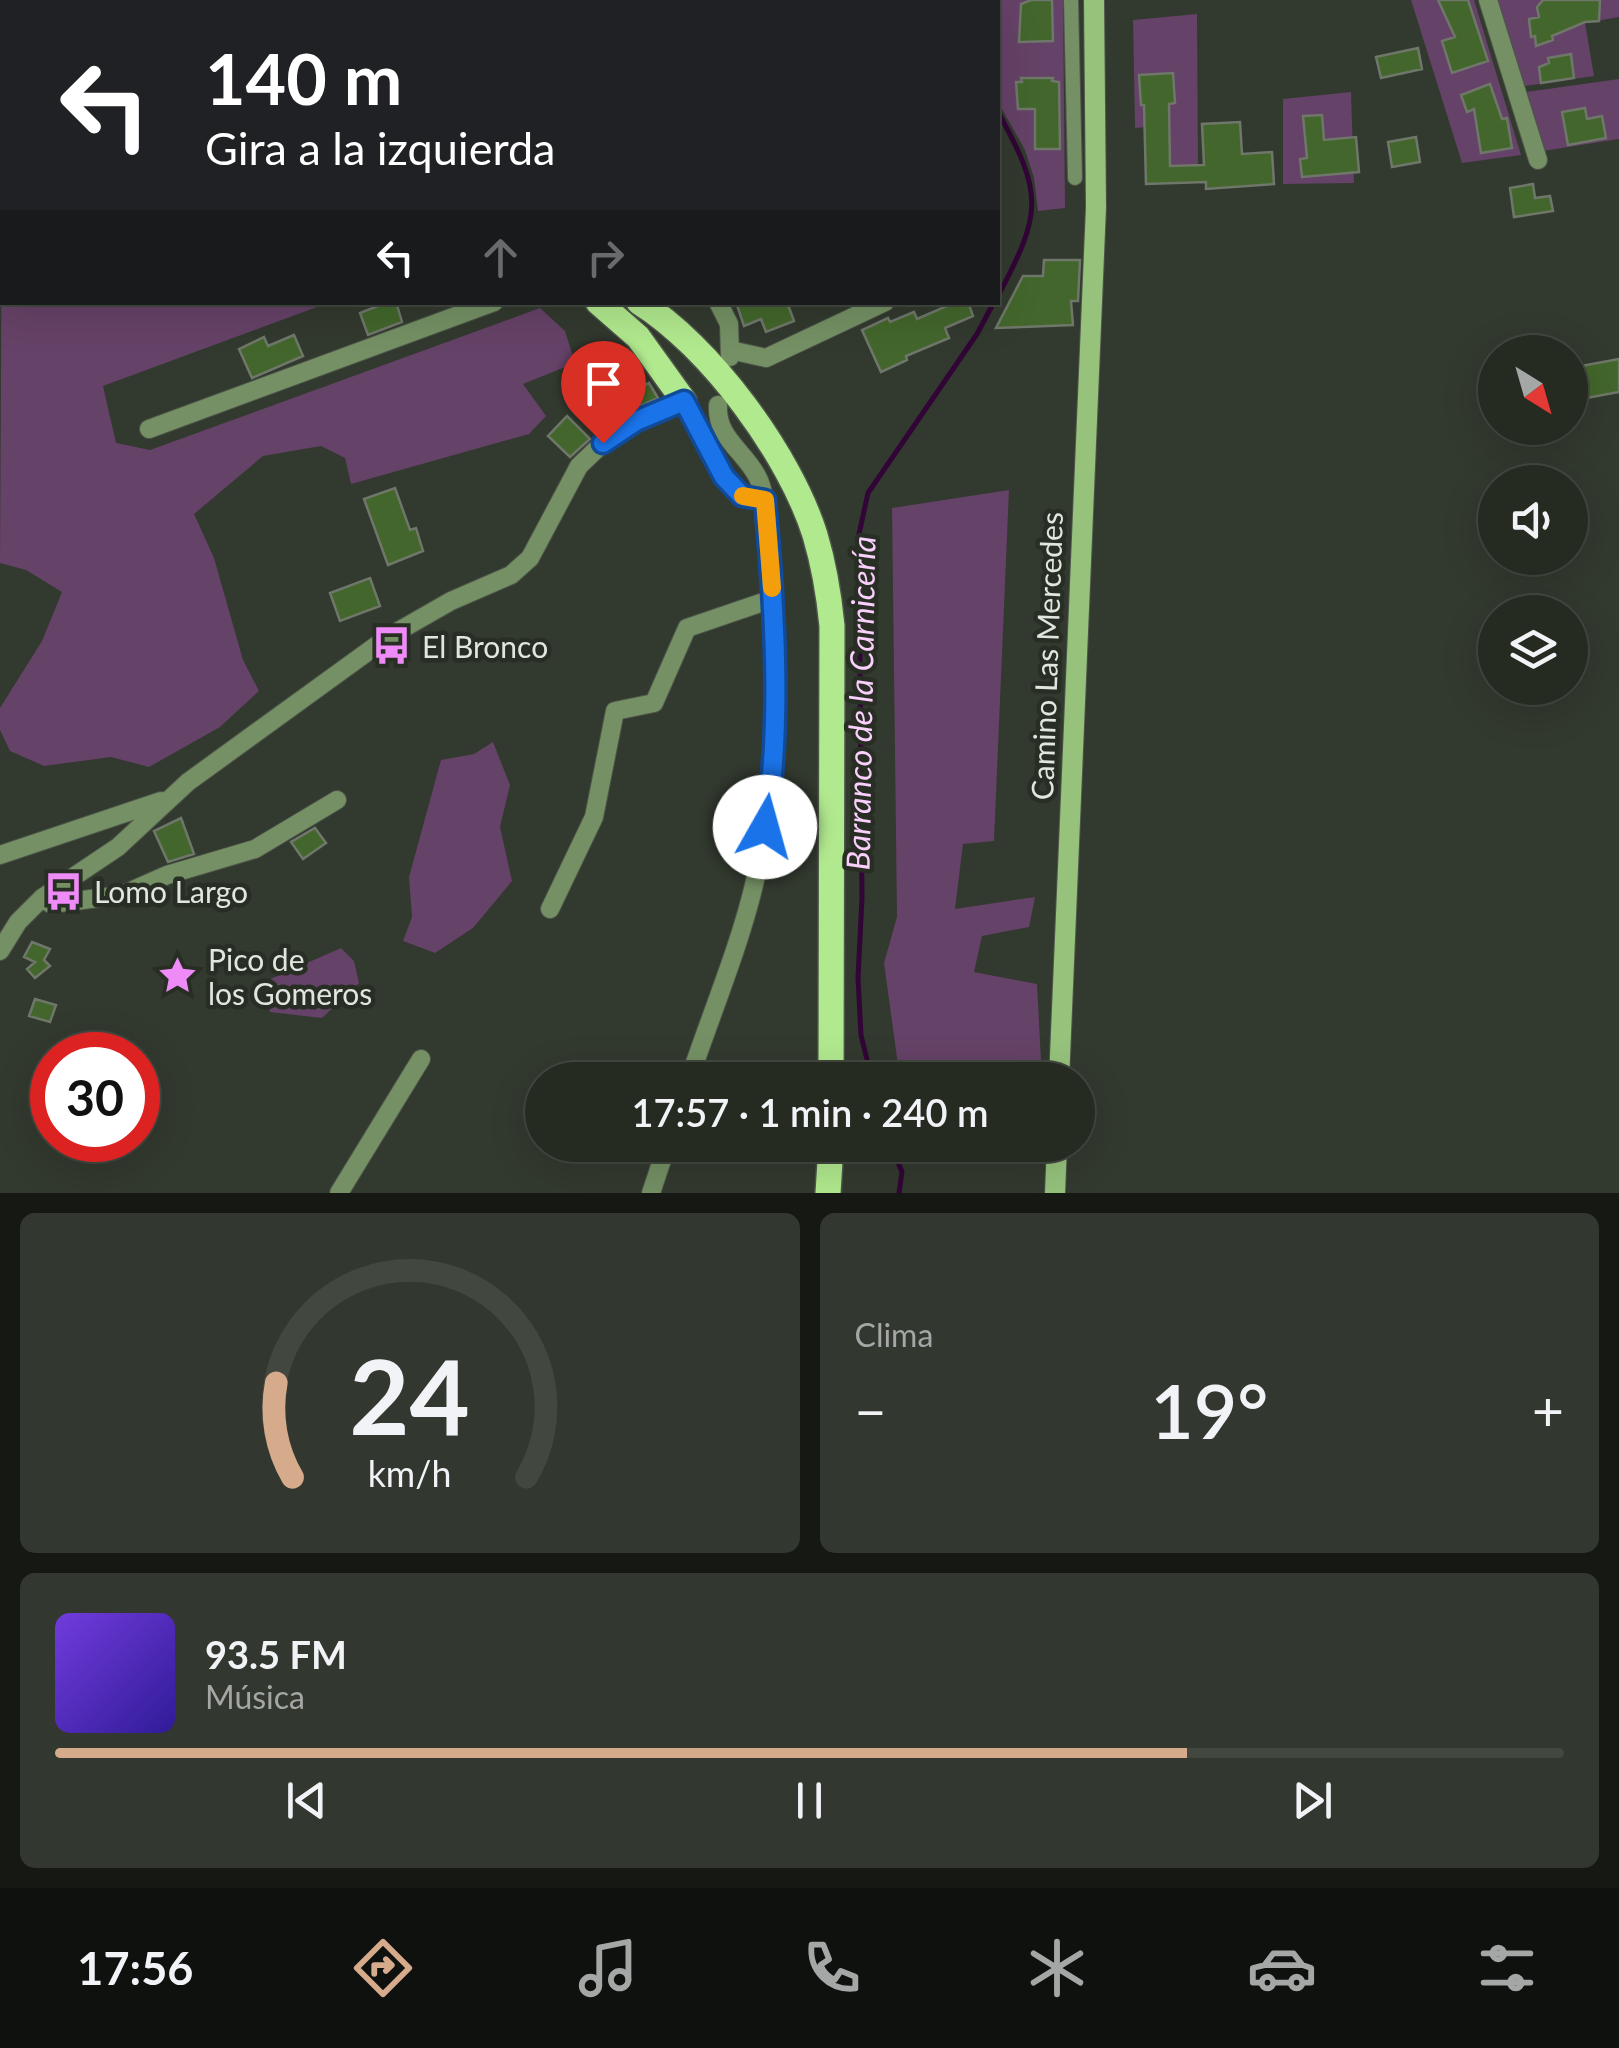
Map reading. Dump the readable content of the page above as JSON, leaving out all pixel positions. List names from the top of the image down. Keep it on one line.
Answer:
{"streets":{"main road":["Camino Las Mercedes"]},"water":["Barranco de la Carnicería"],"places":{"bus stop":["El Bronco","Lomo Largo"],"place":["Pico de los Gomeros"]},"north":"bottom right","page":{"turn":["140 m","Gira a la izquierda"],"limit":"30","trip":"17:57 · 1 min · 240 m","tile":"Clima","heat":["−","19°","+"],"song":["93.5 FM","Música"],"tabs":"17:56","gauge":["24","km/h"]}}
